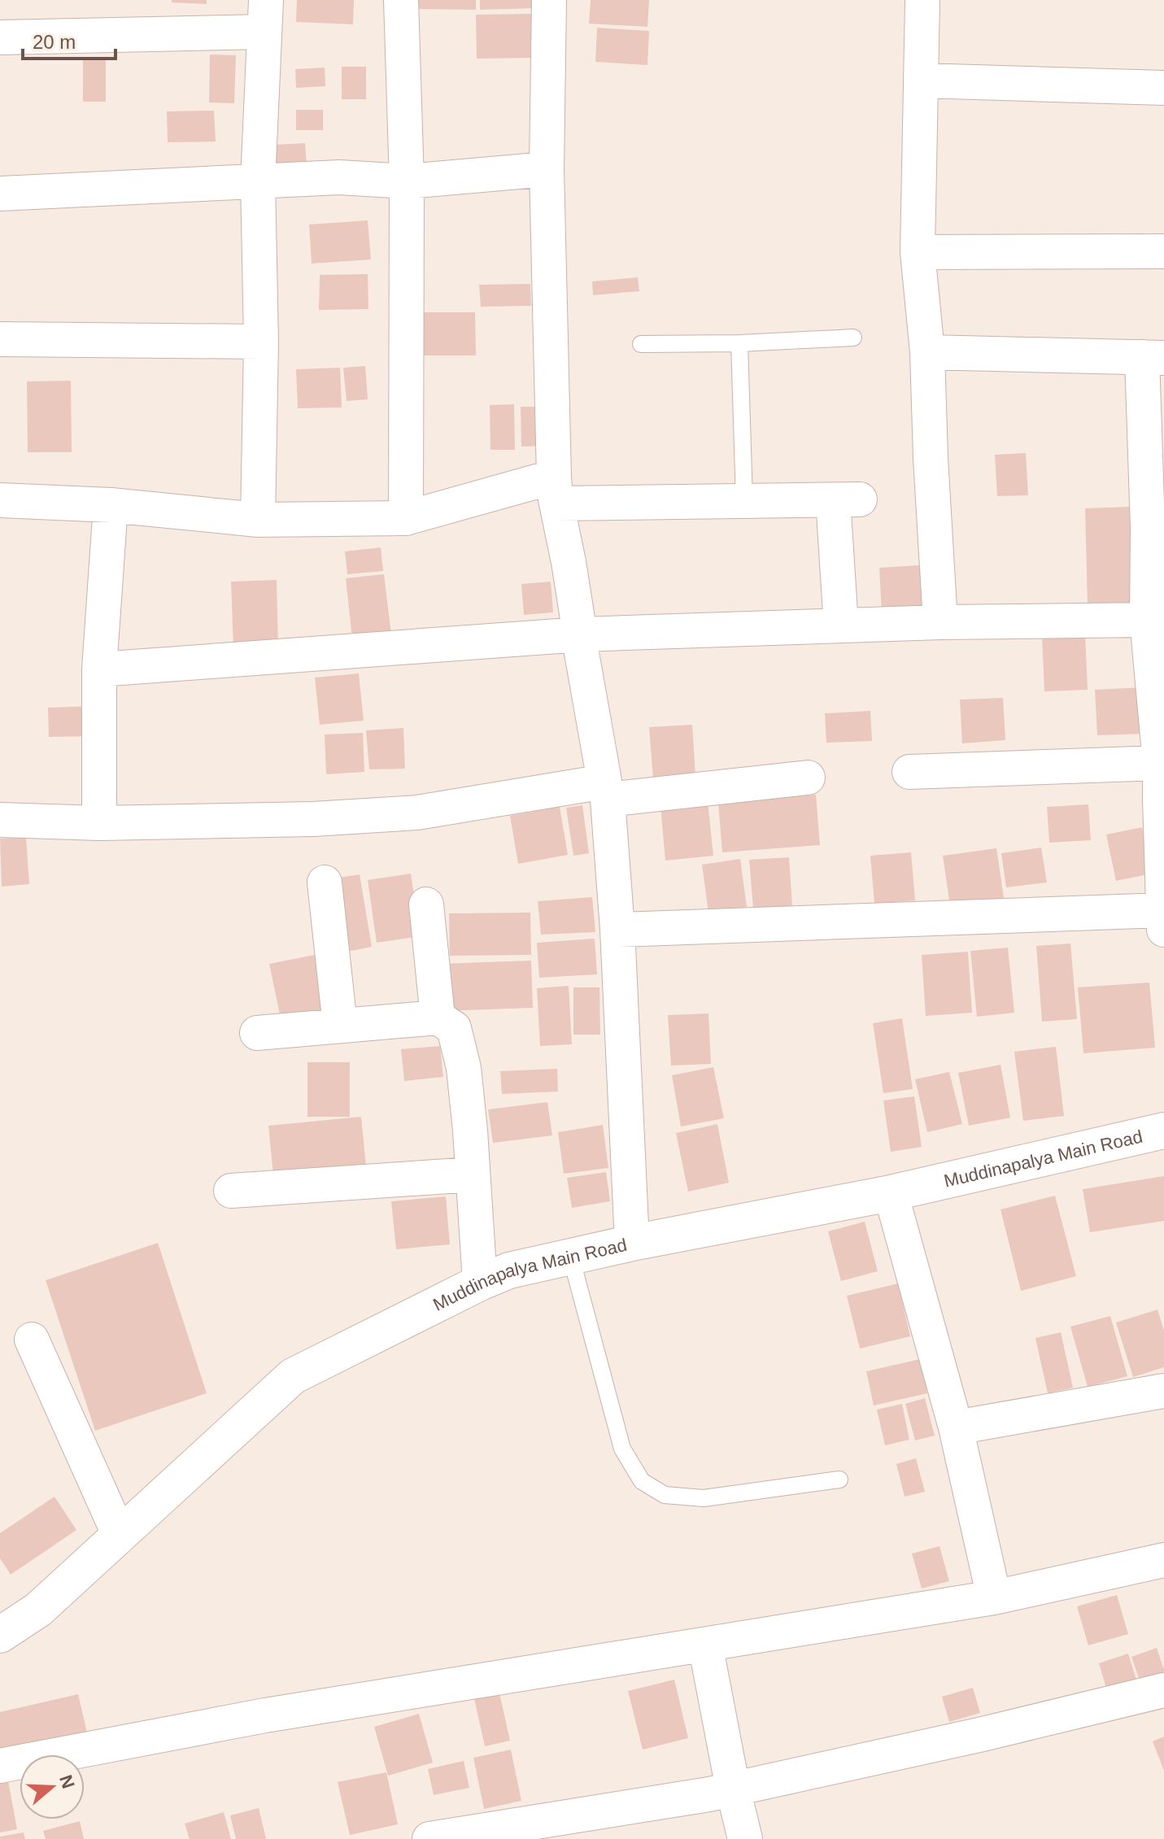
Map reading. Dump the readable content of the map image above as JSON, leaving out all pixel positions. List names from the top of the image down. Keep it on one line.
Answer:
{"streets":{"street":["Muddinapalya Main Road"]},"scale_bar":"20 m","north":"right"}
